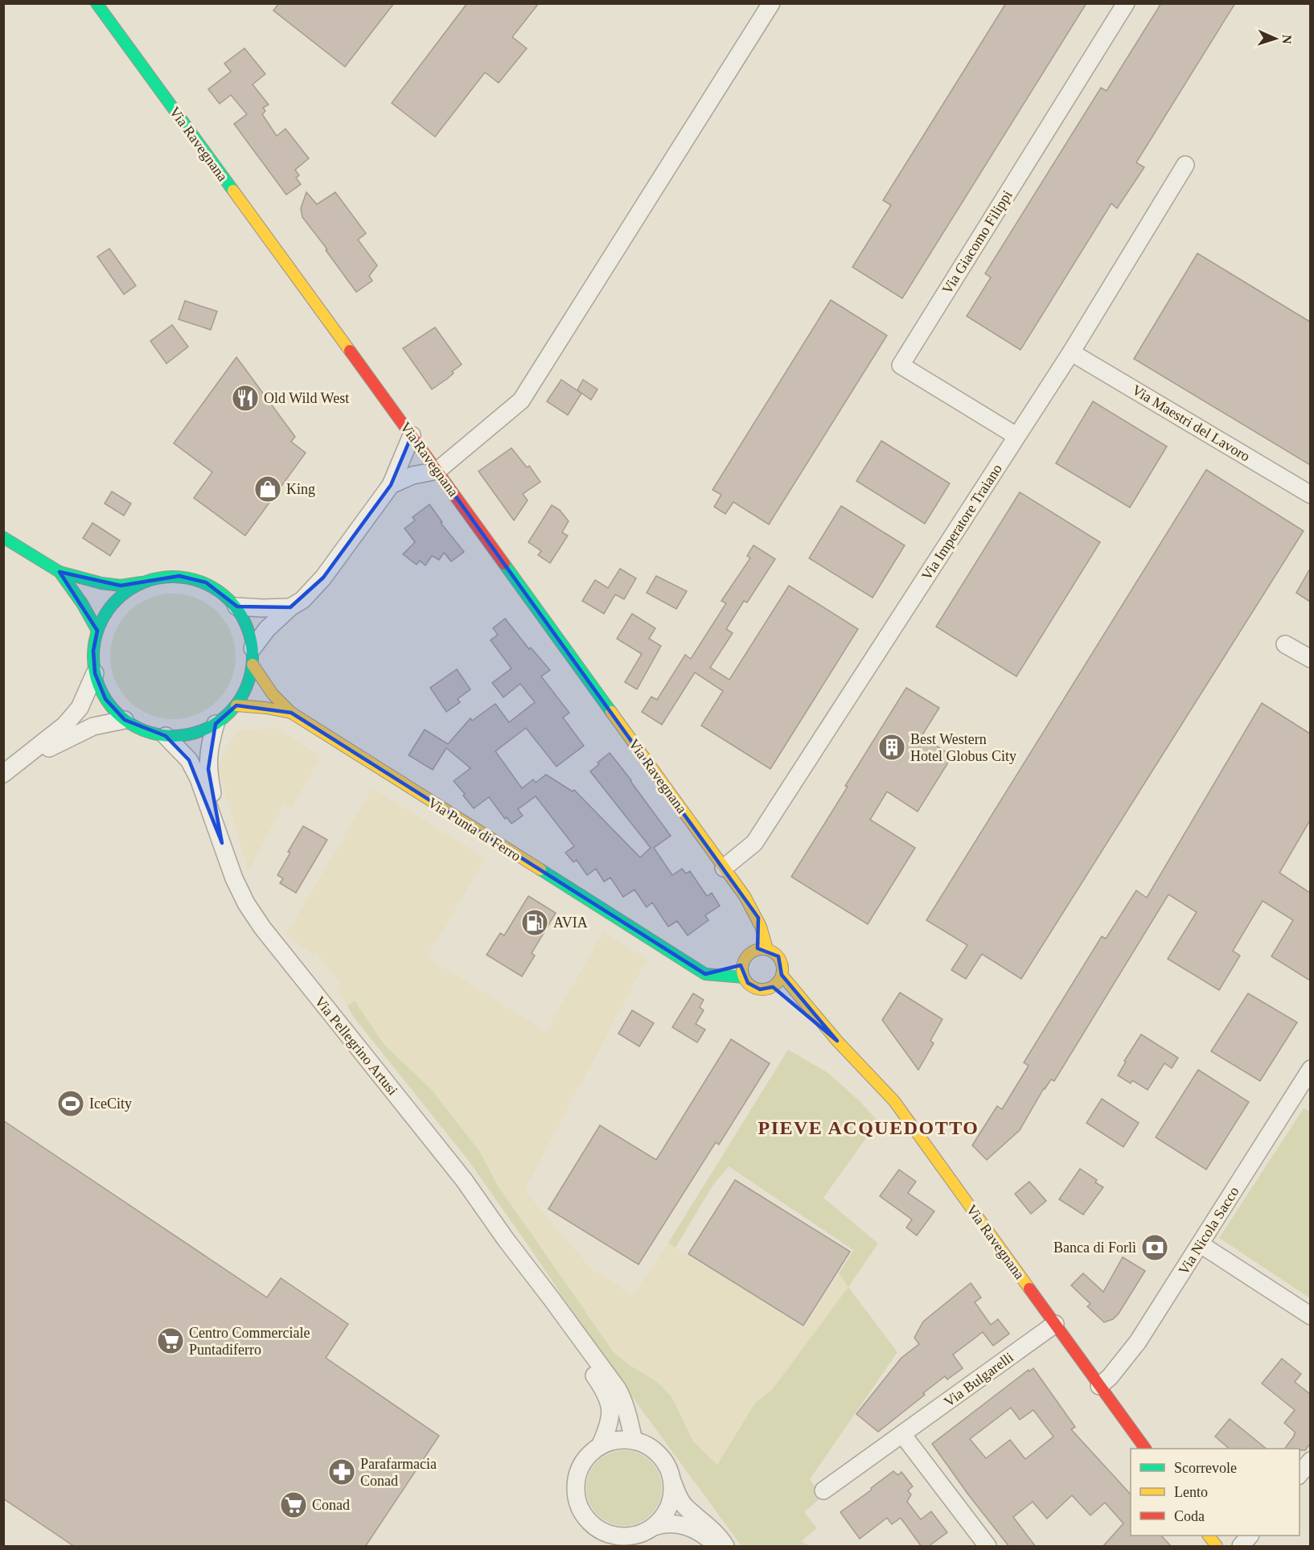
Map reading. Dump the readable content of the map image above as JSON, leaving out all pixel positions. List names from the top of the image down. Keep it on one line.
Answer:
{"streets":{"main road":["Via Ravegnana","Via Punta di Ferro"],"street":["Via Giacomo Filippi","Via Maestri del Lavoro","Via Imperatore Traiano","Via Pellegrino Artusi","Via Nicola Sacco","Via Bulgarelli"]},"crossings":[["Via Ravegnana","Via Imperatore Traiano"],["Via Ravegnana","Via Punta di Ferro"],["Via Ravegnana","Via Nicola Sacco"],["Via Ravegnana","Via Bulgarelli"],["Via Giacomo Filippi","Via Imperatore Traiano"],["Via Maestri del Lavoro","Via Imperatore Traiano"]],"districts":["PIEVE ACQUEDOTTO"],"places":{"restaurant":["Old Wild West"],"shop":["King"],"building":["Best Western Hotel Globus City"],"fuel station":["AVIA"],"sports":["IceCity"],"bank":["Banca di Forlì"],"supermarket":["Centro Commerciale Puntadiferro","Conad"],"pharmacy":["Parafarmacia Conad"]},"legend":["Scorrevole","Lento","Coda"],"north":"right"}
